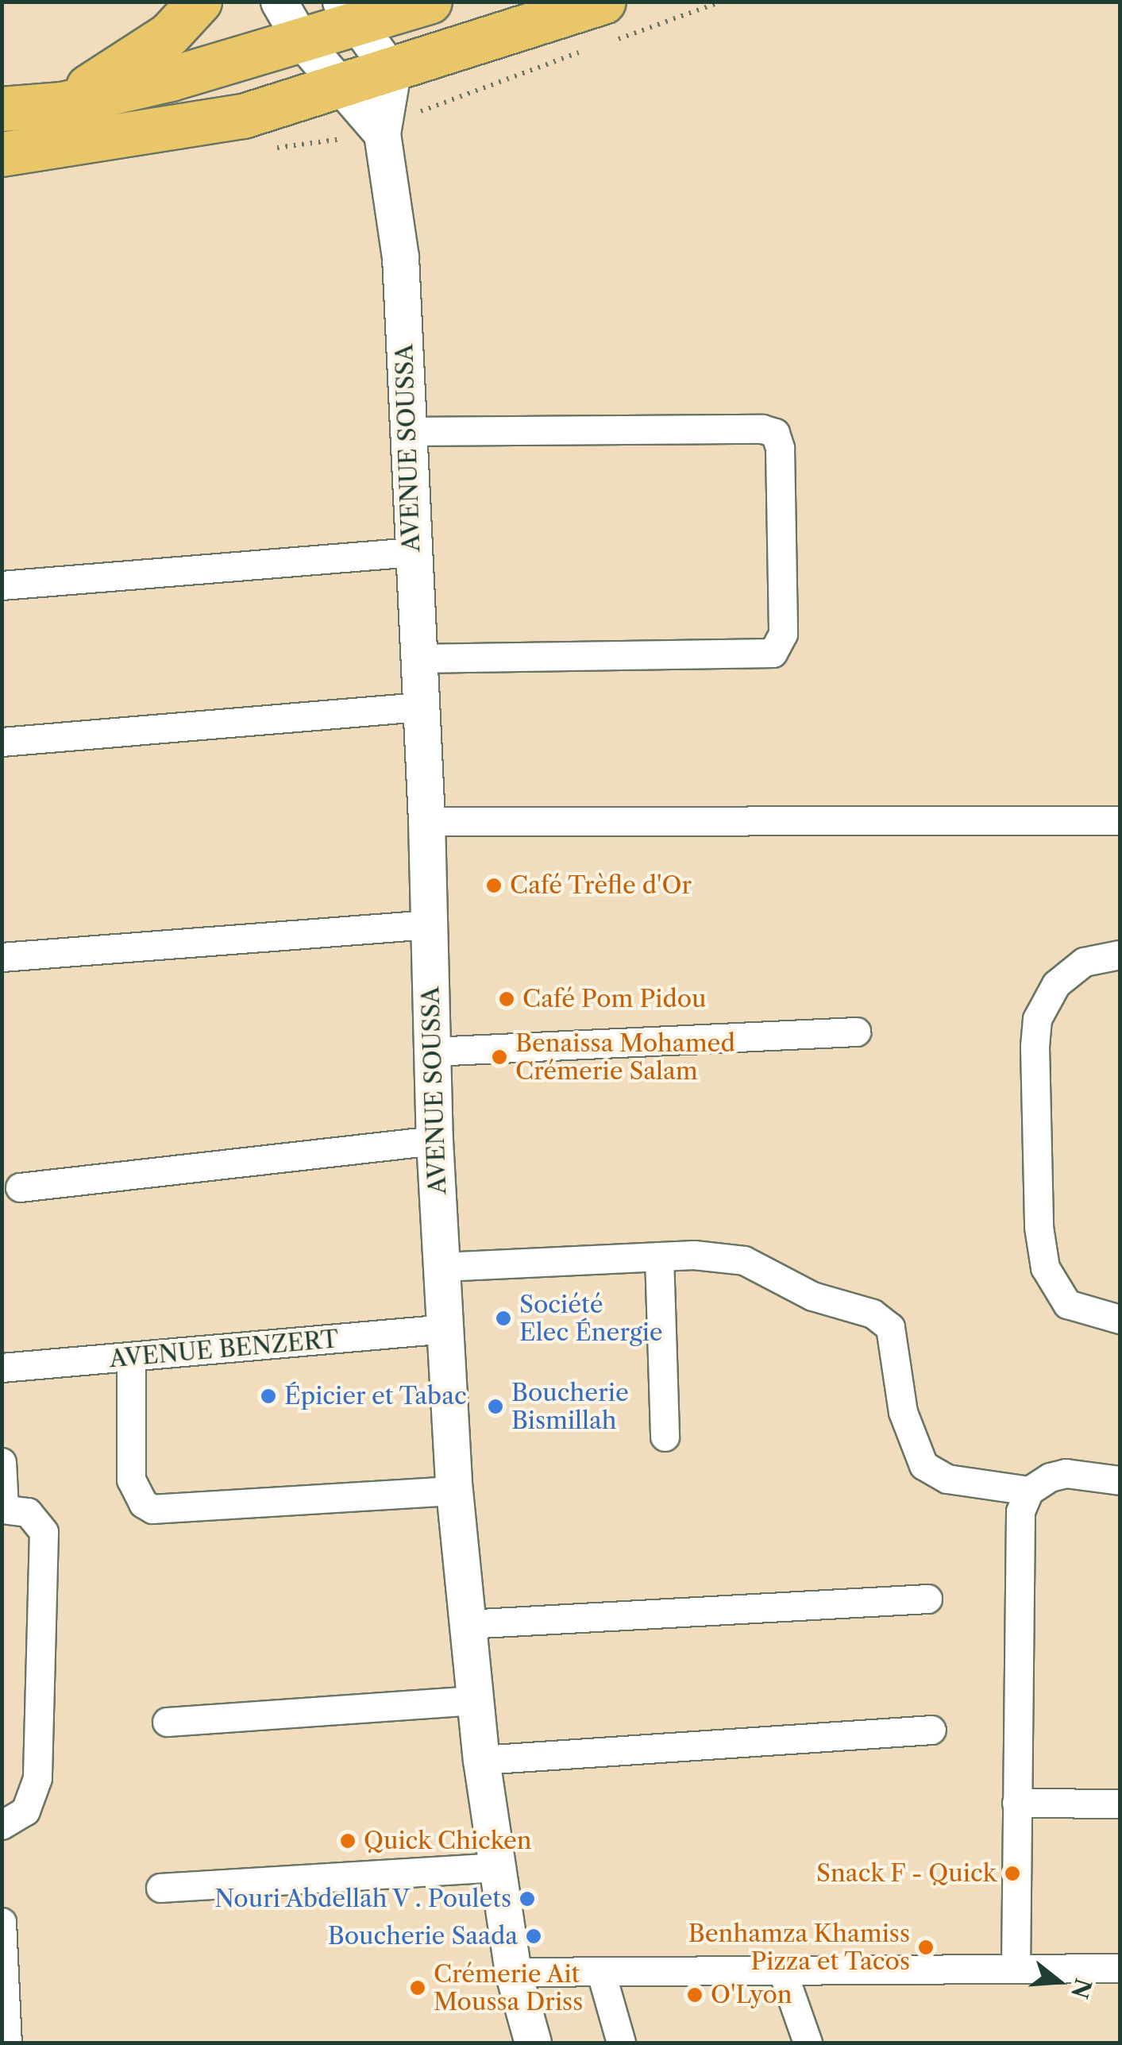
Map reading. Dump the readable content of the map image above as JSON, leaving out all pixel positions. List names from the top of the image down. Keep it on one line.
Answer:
{"streets":{"street":["AVENUE SOUSSA","AVENUE BENZERT"]},"crossings":[["AVENUE SOUSSA","AVENUE BENZERT"]],"places":["Café Trèfle d'Or","Café Pom Pidou","Benaissa Mohamed Crémerie Salam","Société Elec Énergie","Épicier et Tabac","Boucherie Bismillah","Quick Chicken","Snack F - Quick","Nouri Abdellah V . Poulets","Boucherie Saada","Benhamza Khamiss Pizza et Tacos","Crémerie Ait Moussa Driss","O'Lyon"],"north":"right"}
